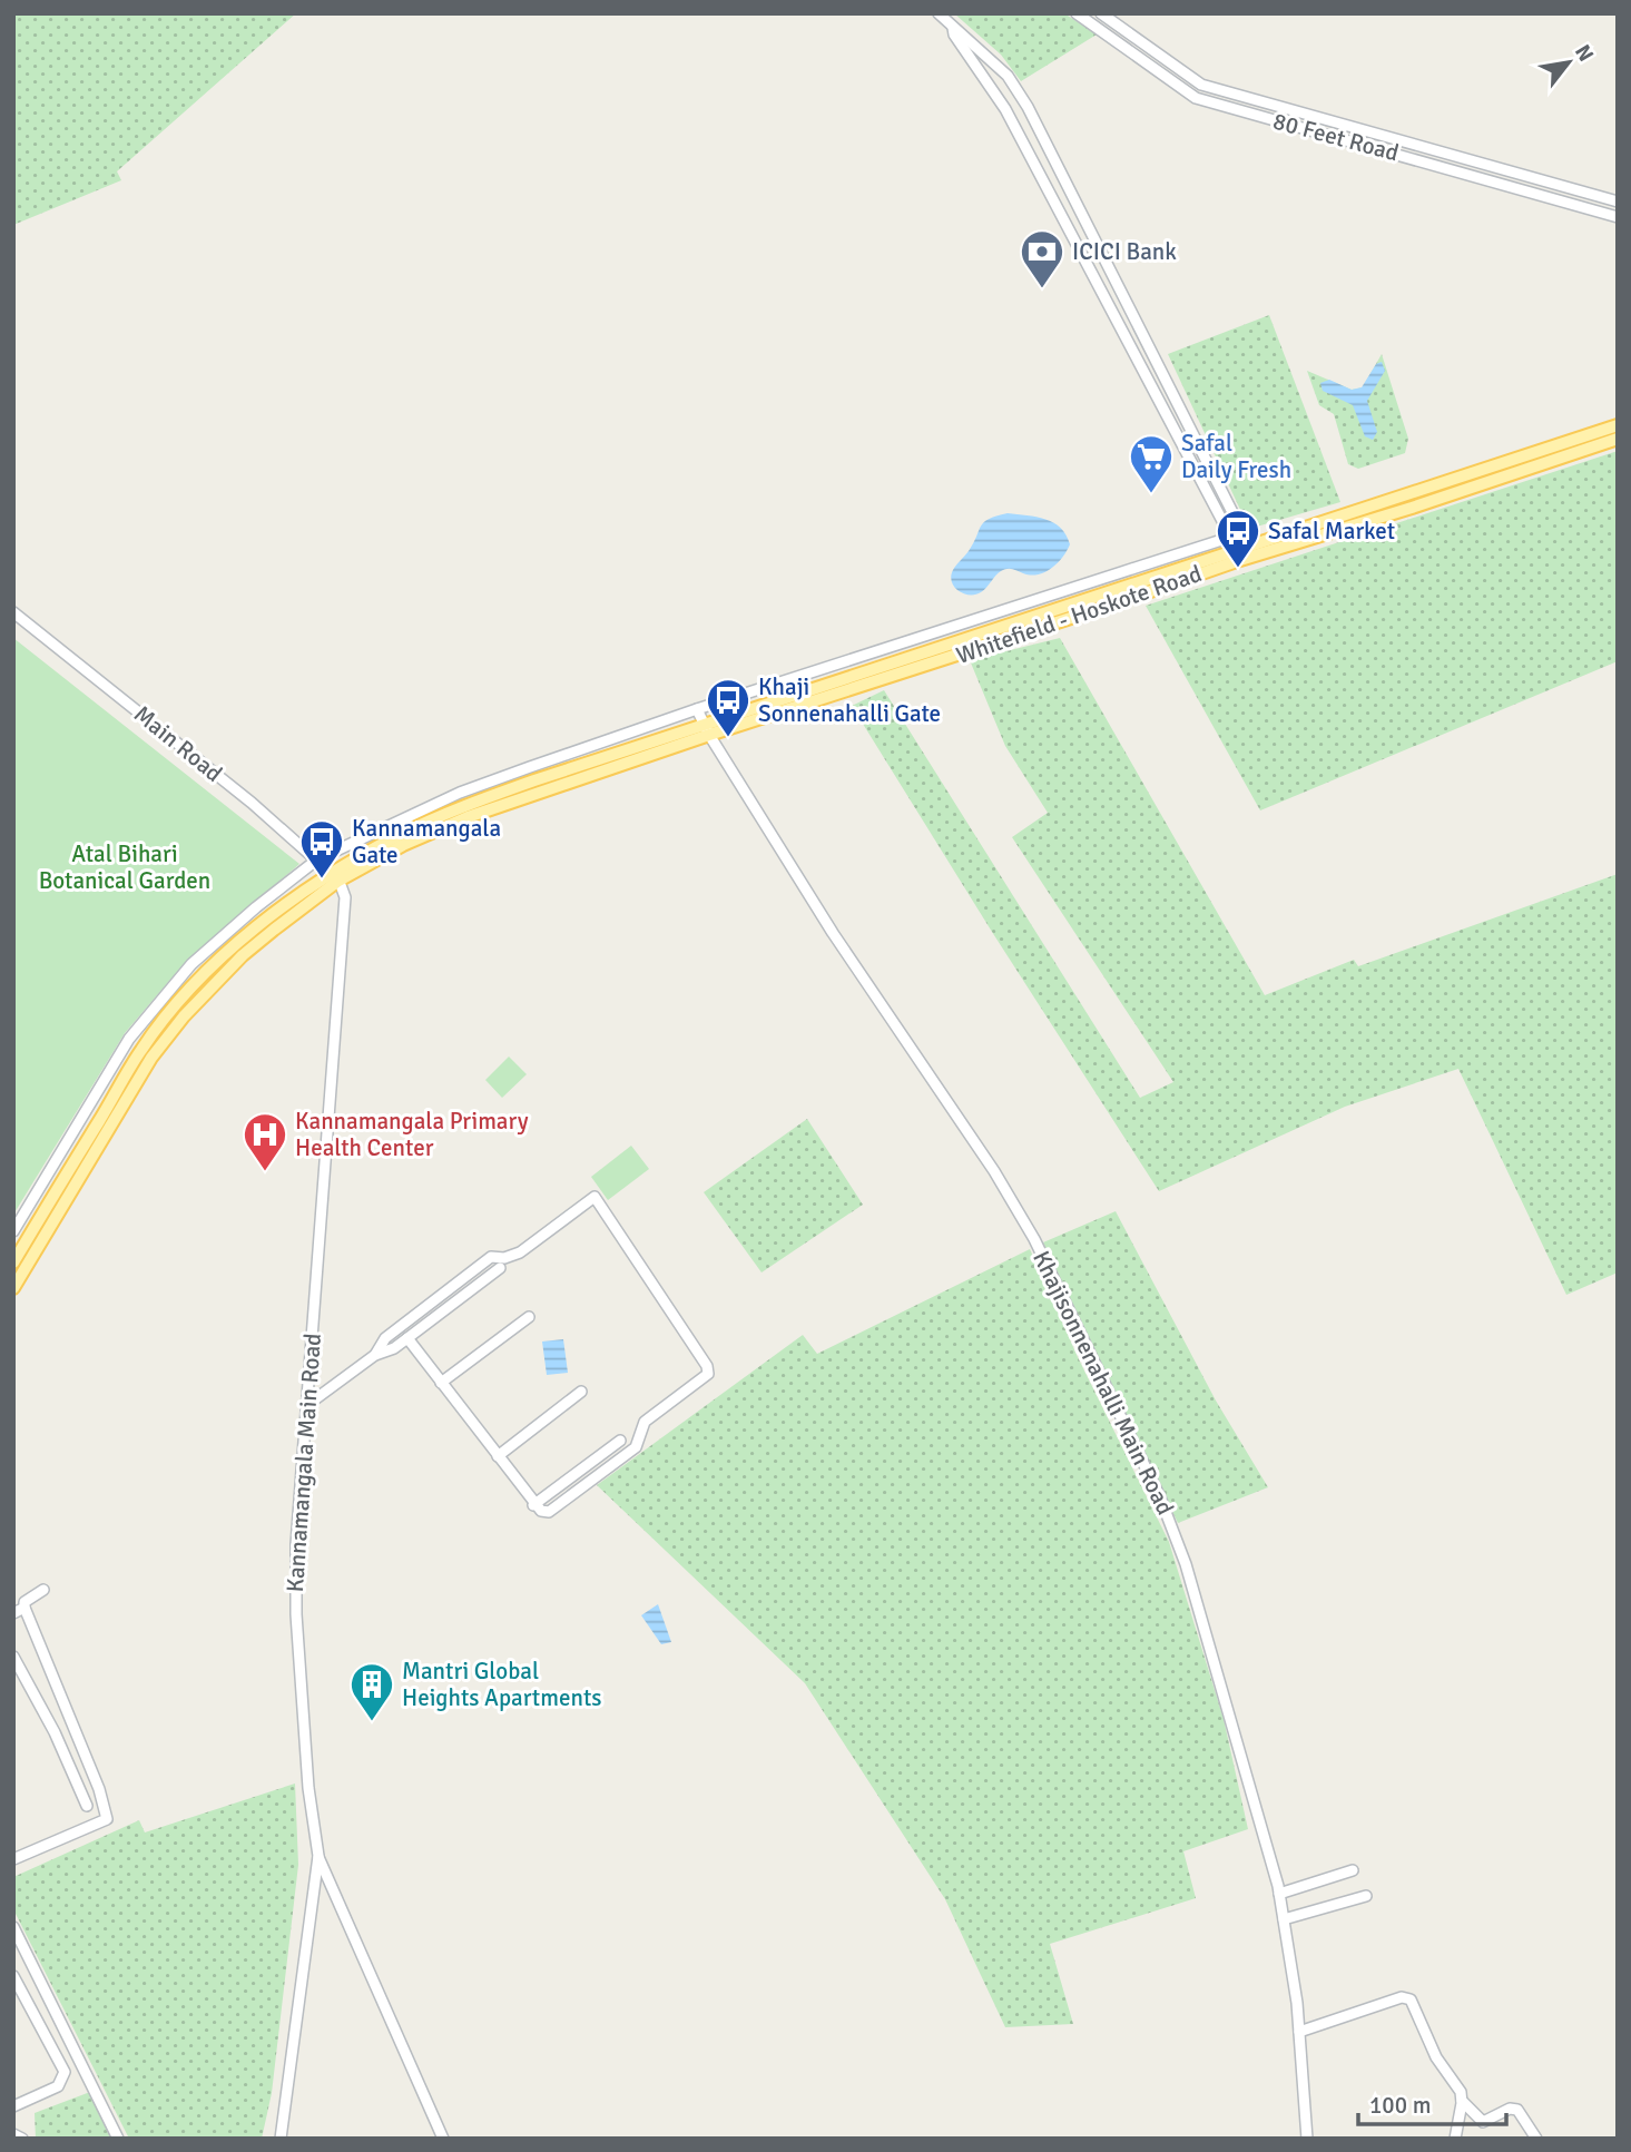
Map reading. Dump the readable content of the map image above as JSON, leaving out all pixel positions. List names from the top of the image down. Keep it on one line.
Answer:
{"streets":{"main road":["Whitefield - Hoskote Road"],"street":["80 Feet Road","Main Road","Khajisonnenahalli Main Road","Kannamangala Main Road"]},"crossings":[["Whitefield - Hoskote Road","Main Road"],["Whitefield - Hoskote Road","Khajisonnenahalli Main Road"],["Whitefield - Hoskote Road","Kannamangala Main Road"],["Main Road","Kannamangala Main Road"]],"parks":["Atal Bihari Botanical Garden"],"places":{"bank":["ICICI Bank"],"supermarket":["Safal Daily Fresh"],"bus stop":["Safal Market","Khaji Sonnenahalli Gate","Kannamangala Gate"],"hospital":["Kannamangala Primary Health Center"],"building":["Mantri Global Heights Apartments"]},"scale_bar":"100 m","north":"top right"}
